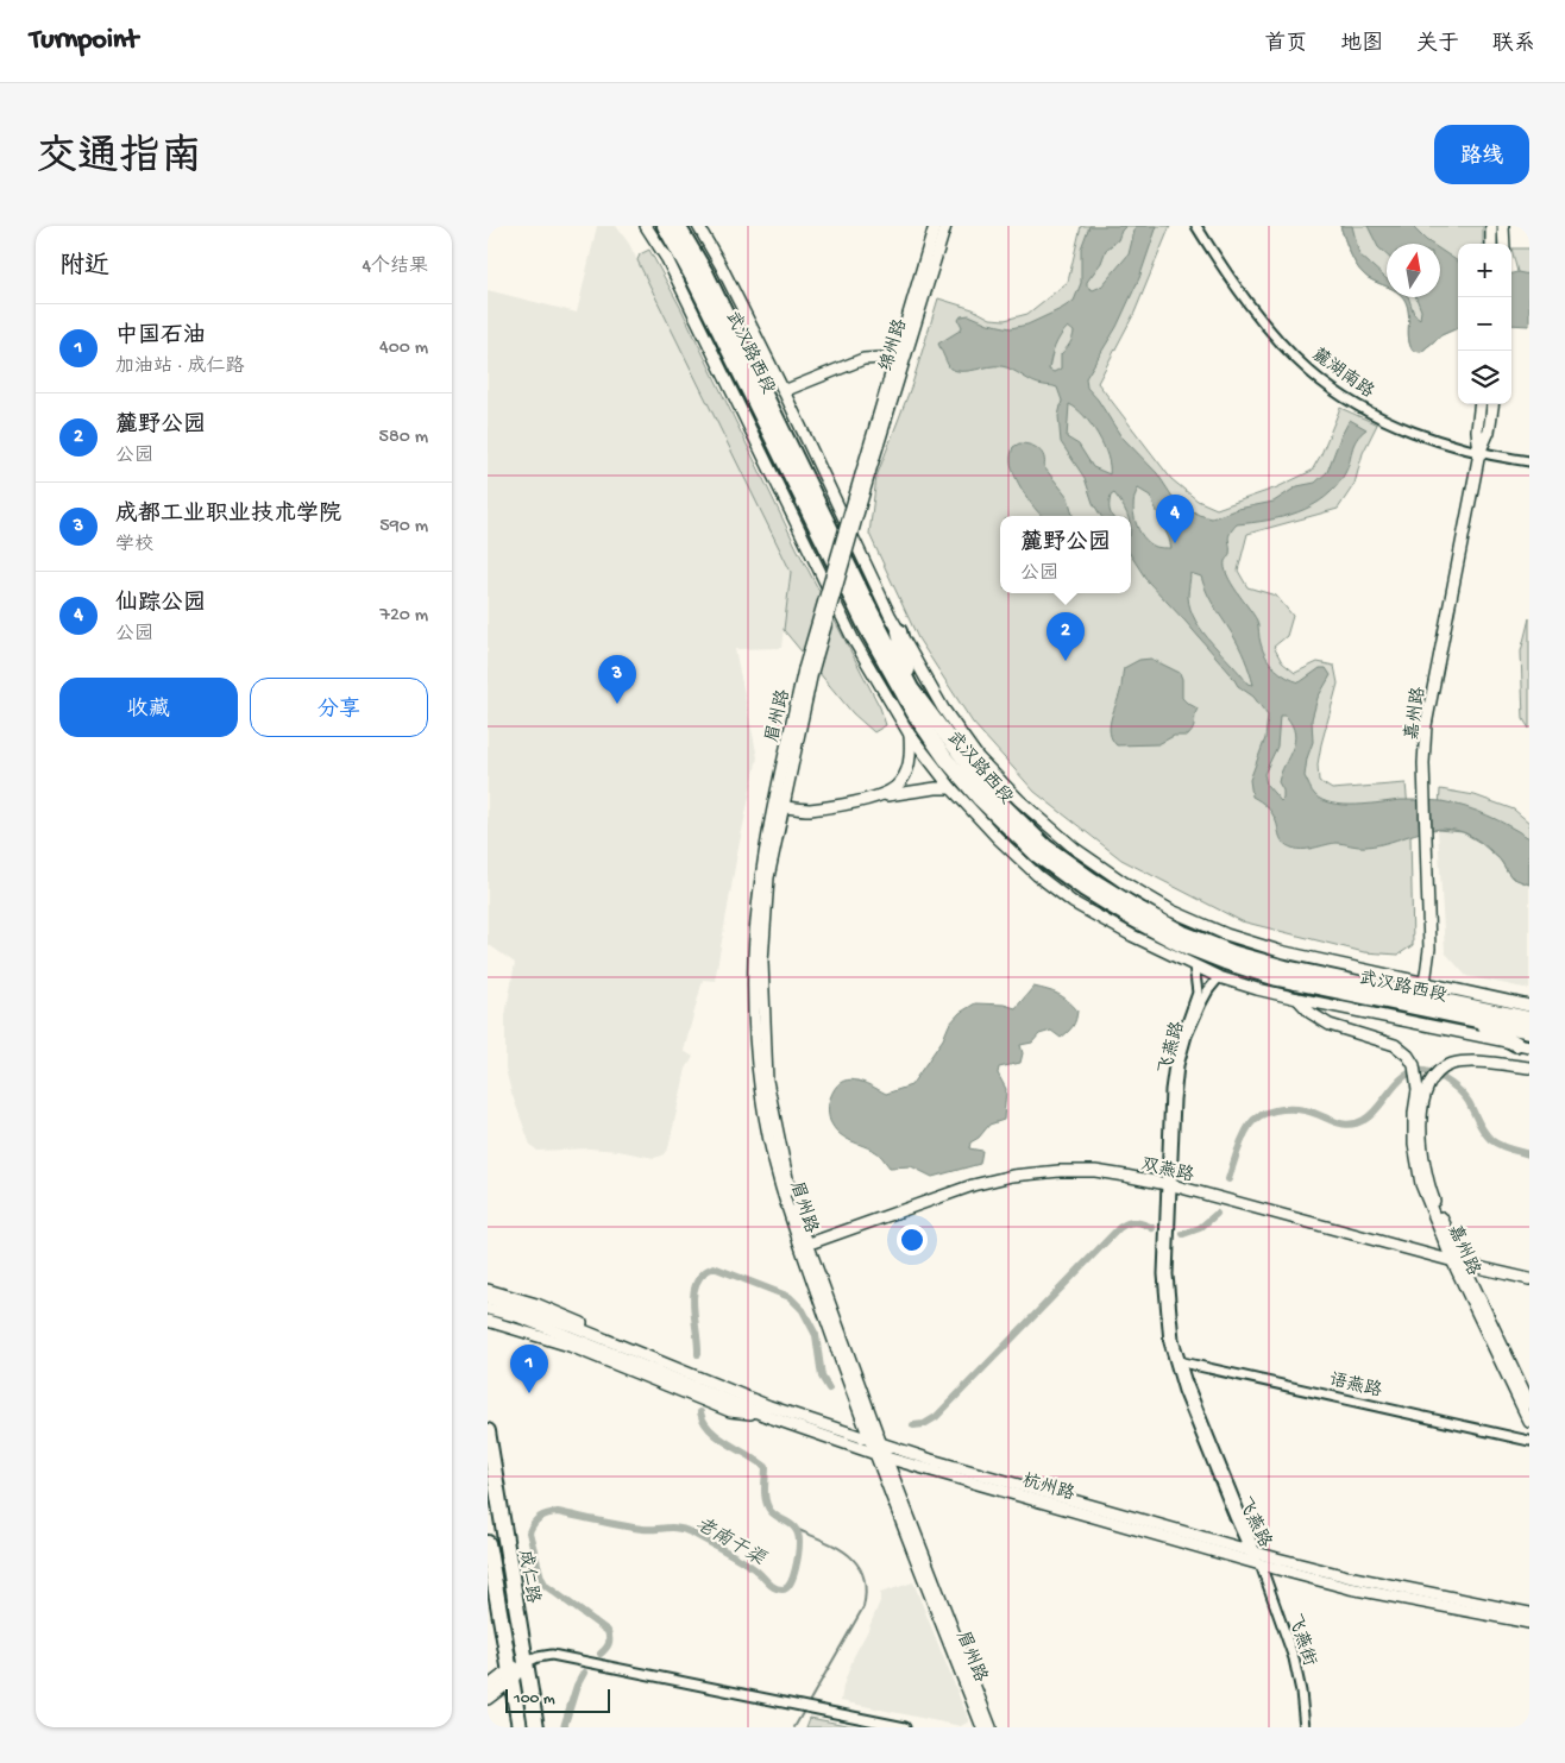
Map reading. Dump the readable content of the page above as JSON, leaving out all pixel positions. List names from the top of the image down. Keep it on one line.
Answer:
{"streets":{"highway":["武汉路西段","成仁路"],"main road":["绵州路","嘉州路","眉州路","双燕路","杭州路"],"street":["麓湖南路","飞燕路","语燕路","飞燕街"]},"crossings":[["绵州路","眉州路"],["麓湖南路","嘉州路"],["嘉州路","双燕路"],["眉州路","双燕路"],["眉州路","杭州路"],["飞燕路","双燕路"],["飞燕路","语燕路"],["飞燕路","杭州路"],["飞燕路","飞燕街"],["杭州路","飞燕街"]],"water":["老南干渠"],"scale_bar":"100 m","north":"top","page":{"header":"Turnpoint","nav":["首页","地图","关于","联系"],"title":"交通指南","buttons":["路线",["收藏","分享"]],"heading":["附近","4个结果"],"map_buttons":["+","−"],"list":[{"mark":"1","name":"中国石油","note":"加油站 · 成仁路","value":"400 m"},{"mark":"2","name":"麓野公园","note":"公园","value":"580 m"},{"mark":"3","name":"成都工业职业技术学院","note":"学校","value":"590 m"},{"mark":"4","name":"仙踪公园","note":"公园","value":"720 m"}],"pins":["4","2","3","1"],"popup":["麓野公园","公园"],"scale":"100 m"}}
